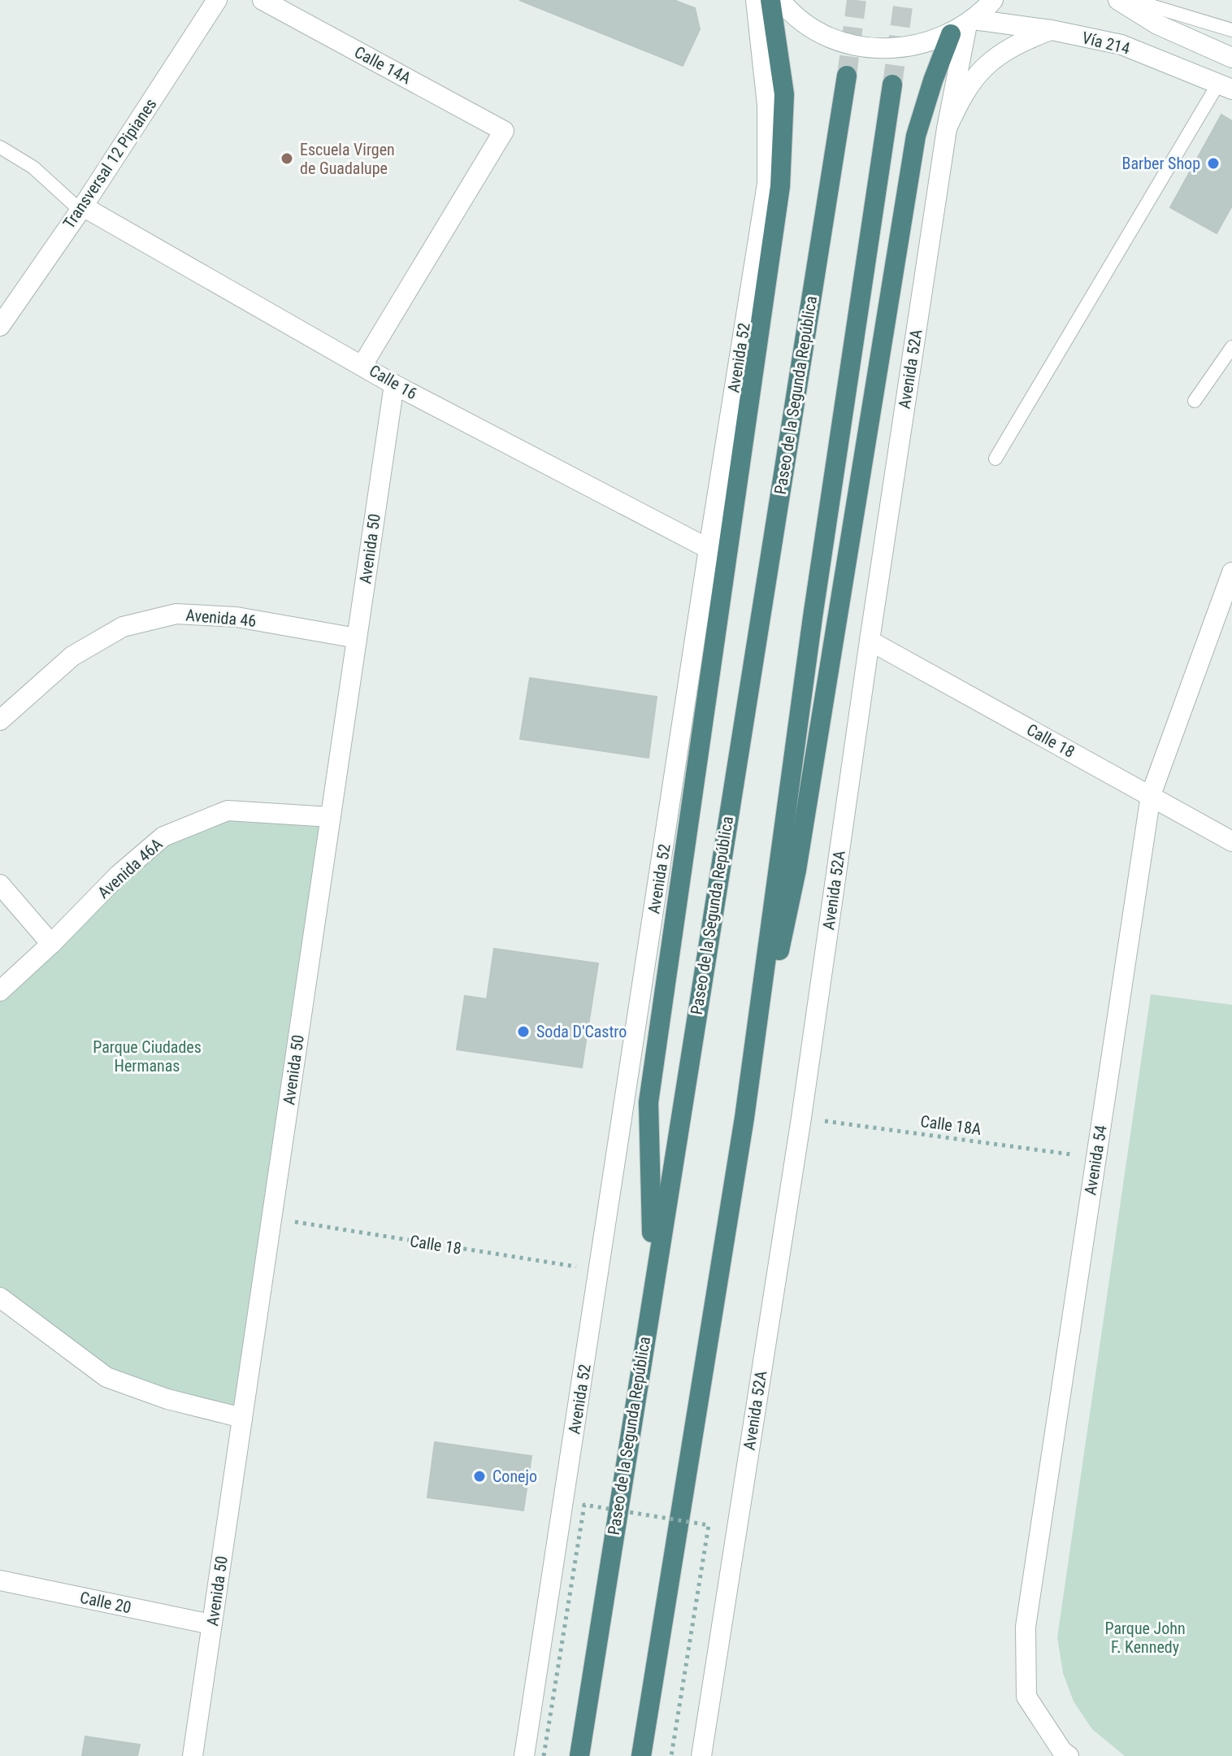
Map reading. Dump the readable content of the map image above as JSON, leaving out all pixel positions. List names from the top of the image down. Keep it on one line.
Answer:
{"streets":{"highway":["Paseo de la Segunda República"],"street":["Vía 214","Calle 14A","Transversal 12 Pipianes","Avenida 52","Avenida 52A","Calle 16","Avenida 50","Avenida 46","Calle 18","Avenida 46A","Avenida 54","Calle 20"],"path":["Calle 18A"]},"crossings":[["Vía 214","Avenida 52A"],["Calle 14A","Calle 16"],["Transversal 12 Pipianes","Calle 16"],["Avenida 52","Calle 16"],["Avenida 52","Calle 18"],["Avenida 52A","Calle 18"],["Avenida 52A","Calle 18A"],["Calle 16","Avenida 50"],["Avenida 50","Avenida 46"],["Avenida 50","Calle 18"],["Avenida 50","Avenida 46A"],["Avenida 50","Calle 20"],["Calle 18","Avenida 54"],["Calle 18A","Avenida 54"]],"parks":["Parque Ciudades Hermanas","Parque John F. Kennedy"],"places":["Escuela Virgen de Guadalupe","Barber Shop","Soda D'Castro","Conejo"]}
